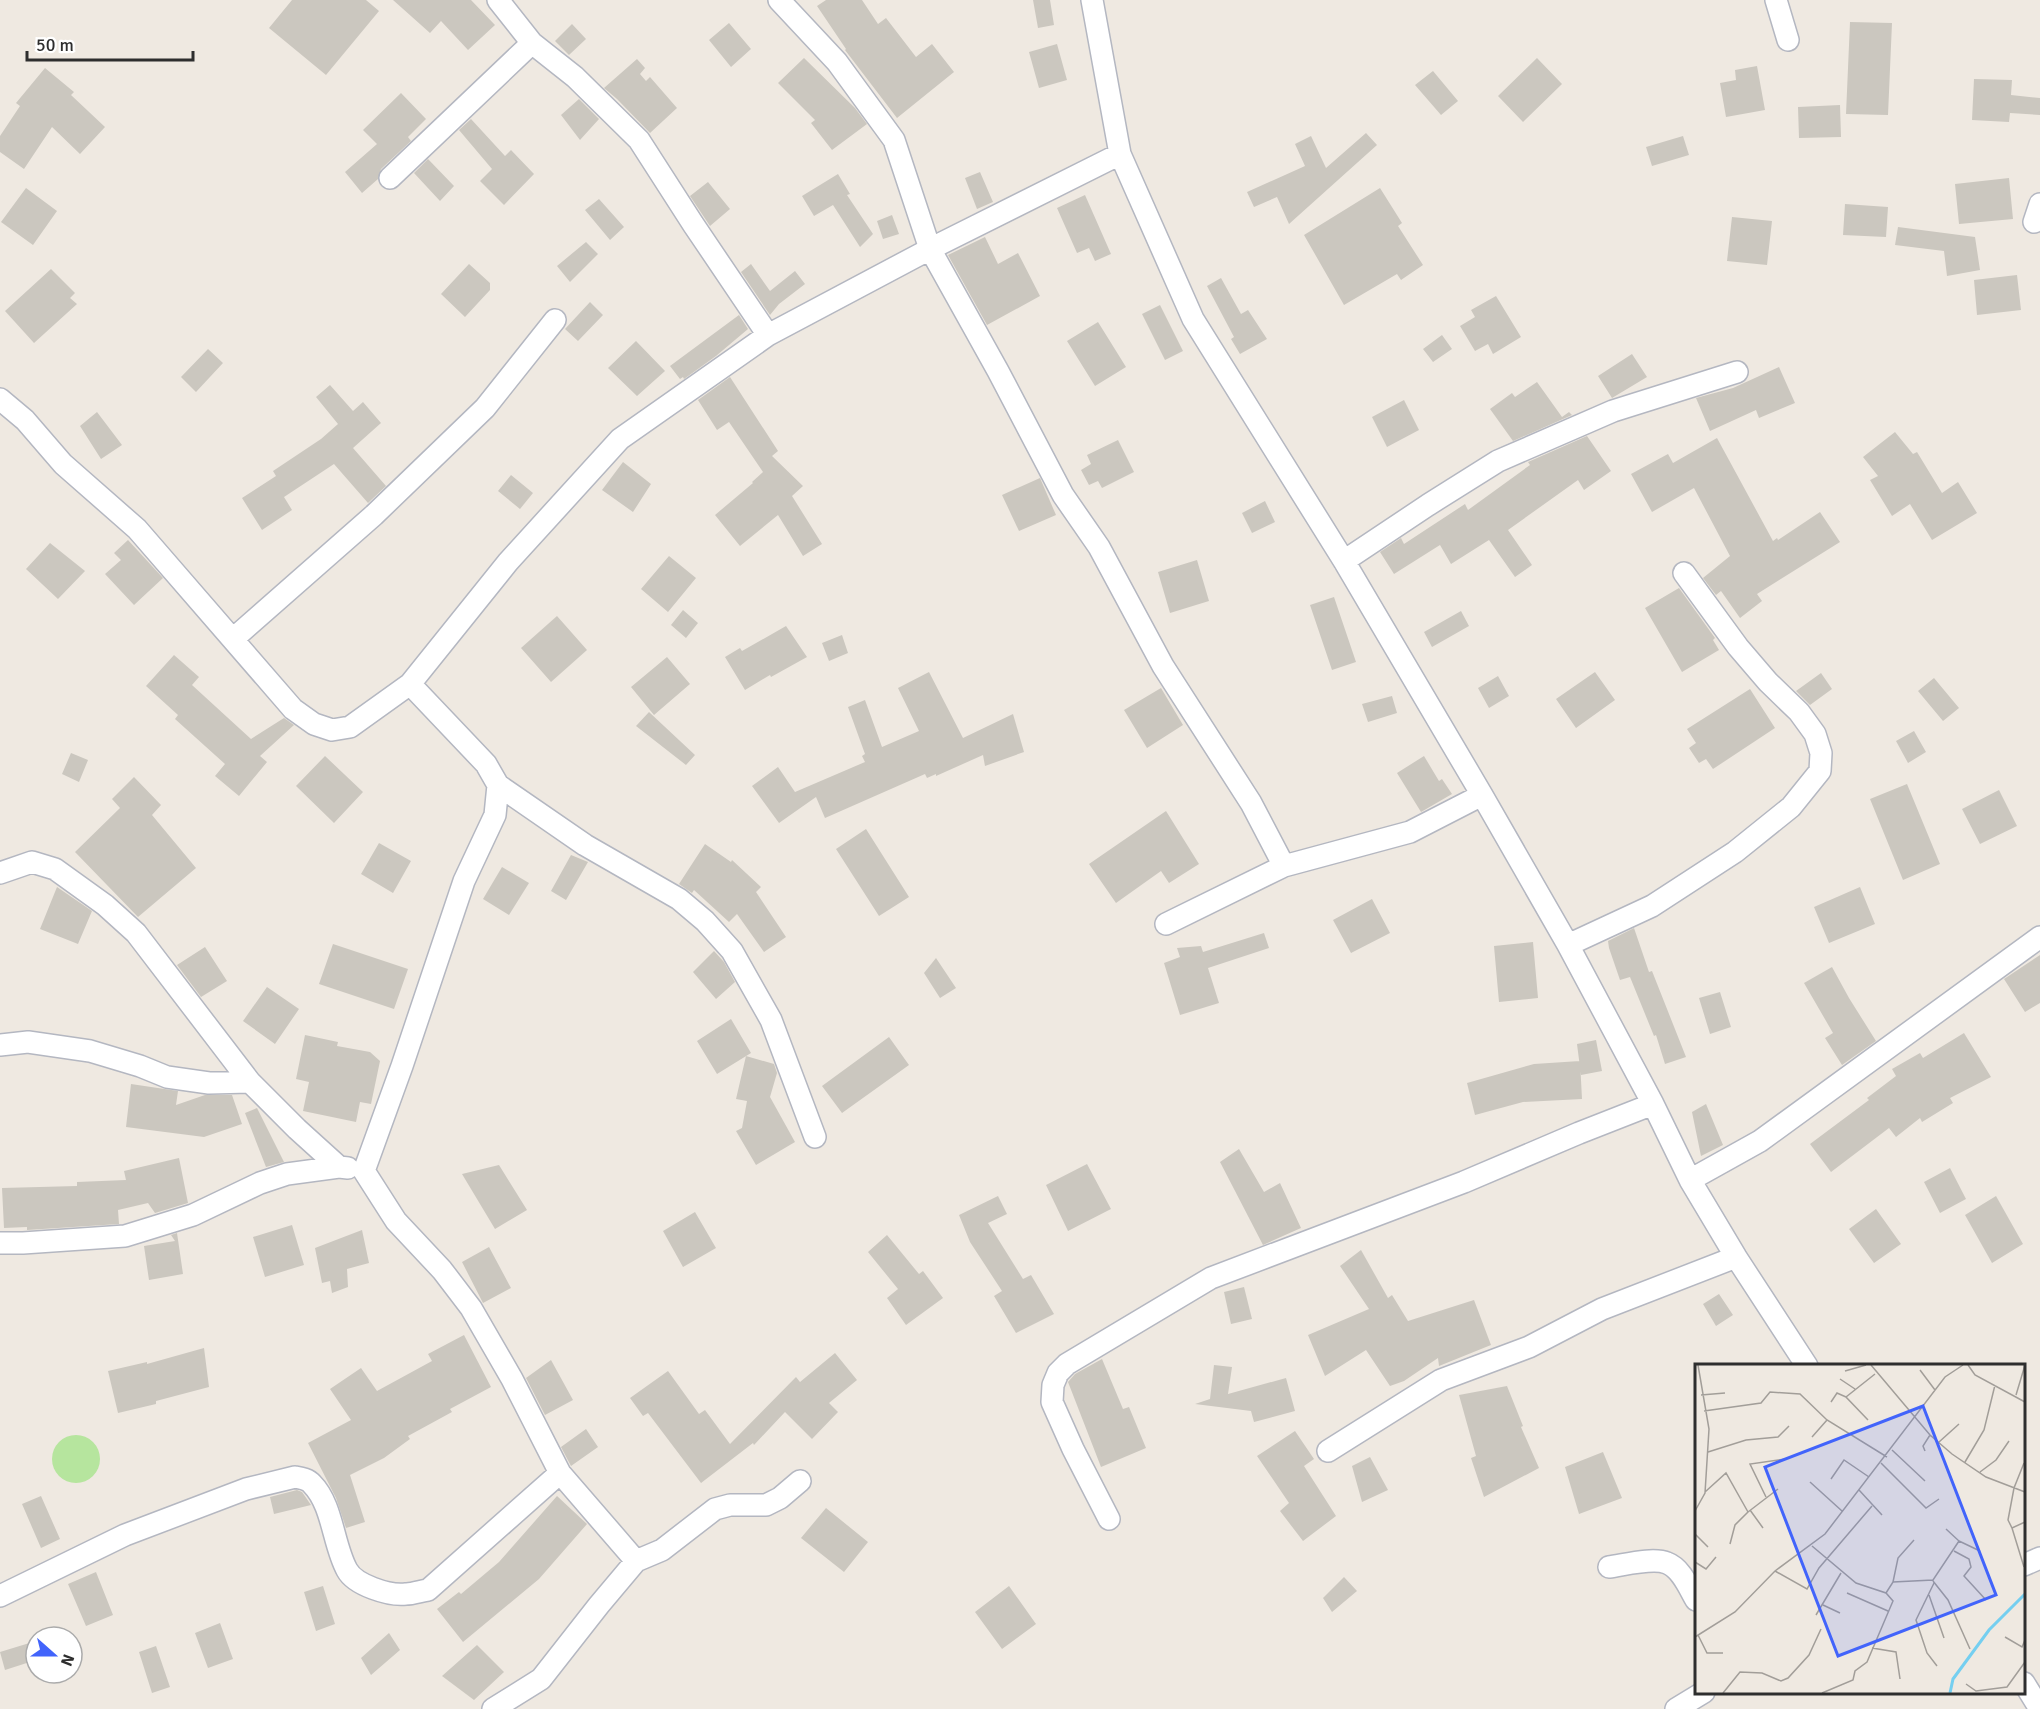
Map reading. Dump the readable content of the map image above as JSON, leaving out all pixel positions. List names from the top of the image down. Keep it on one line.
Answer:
{"scale_bar":"50 m","north":"right"}
